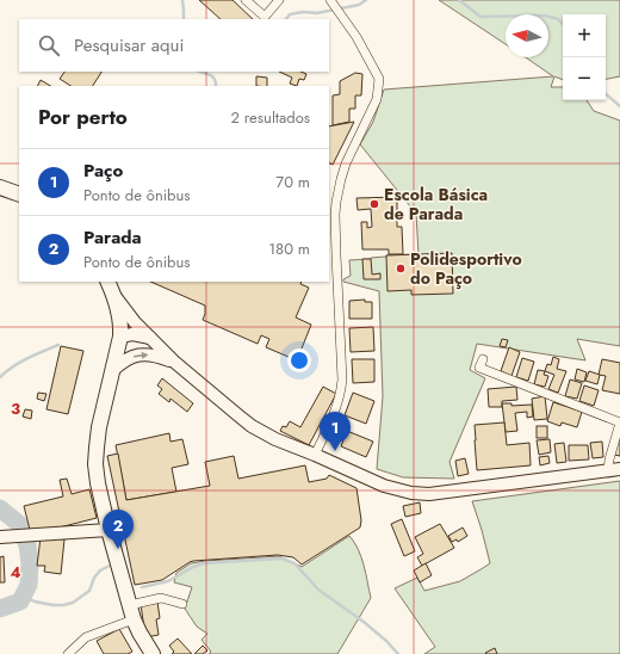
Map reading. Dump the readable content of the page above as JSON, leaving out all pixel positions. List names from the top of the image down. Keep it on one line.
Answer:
{"places":["Escola Básica de Parada","Polidesportivo do Paço"],"north":"left","page":{"map_buttons":["+","−"],"search":"Pesquisar aqui","heading":["Por perto","2 resultados"],"list":[{"mark":"1","name":"Paço","note":"Ponto de ônibus","value":"70 m"},{"mark":"2","name":"Parada","note":"Ponto de ônibus","value":"180 m"}],"pins":["1","2"]},"grid":{"rows":["3","4"]}}
